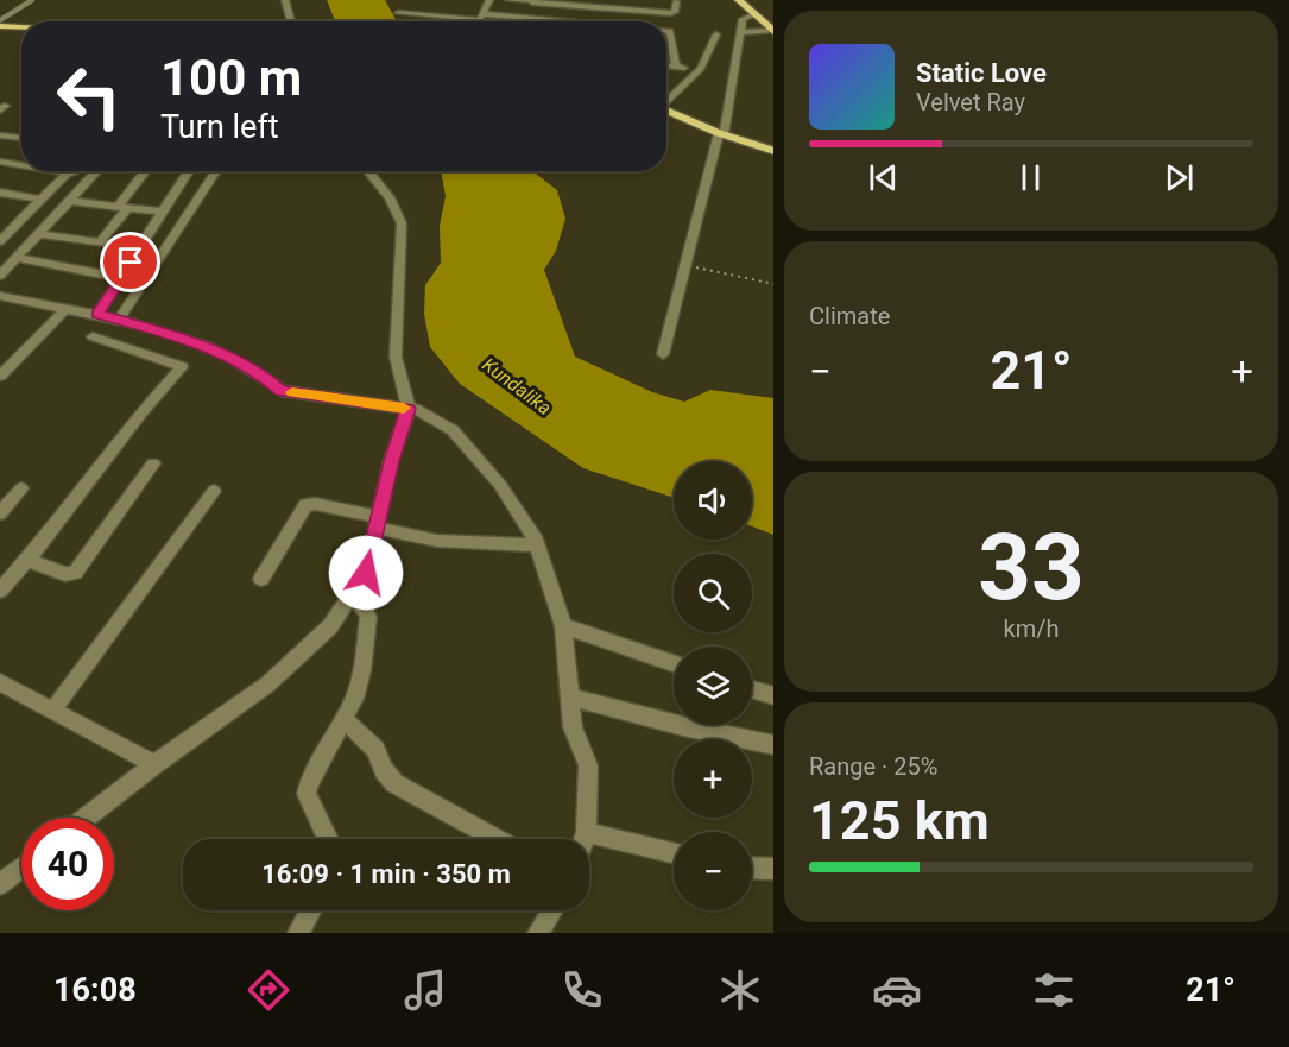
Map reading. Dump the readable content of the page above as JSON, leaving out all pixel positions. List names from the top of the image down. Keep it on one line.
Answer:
{"water":["Kundalika"],"page":{"turn":["100 m","Turn left"],"song":["Static Love","Velvet Ray"],"tile":["Climate",["33","km/h"],["Range · 25%","125 km"]],"heat":["−","21°","+"],"map_buttons":["+","−"],"limit":"40","trip":"16:09 · 1 min · 350 m","tabs":["16:08","21°"]}}
